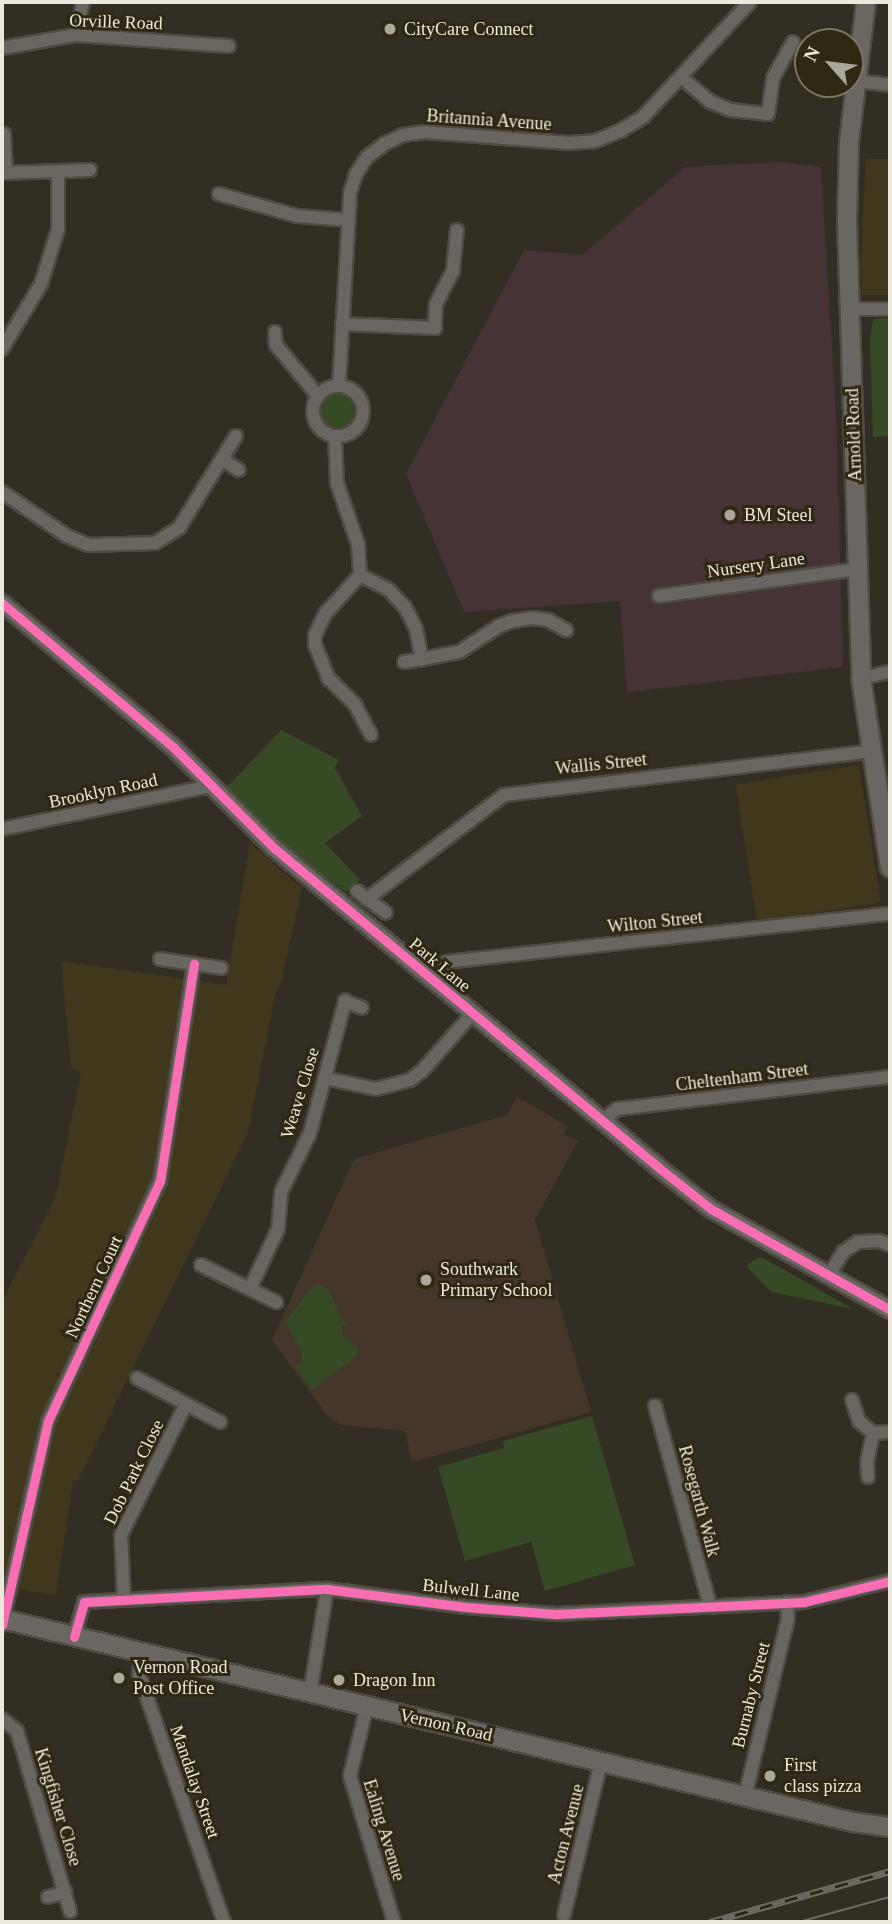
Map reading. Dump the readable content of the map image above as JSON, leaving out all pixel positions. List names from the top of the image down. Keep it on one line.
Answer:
{"streets":{"main road":["Arnold Road","Vernon Road"],"street":["Orville Road","Britannia Avenue","Nursery Lane","Wallis Street","Brooklyn Road","Wilton Street","Park Lane","Cheltenham Street","Weave Close","Northern Court","Dob Park Close","Rosegarth Walk","Bulwell Lane","Burnaby Street","Mandalay Street","Kingfisher Close","Ealing Avenue","Acton Avenue"]},"crossings":[["Arnold Road","Nursery Lane"],["Arnold Road","Wallis Street"],["Brooklyn Road","Park Lane"],["Park Lane","Cheltenham Street"],["Northern Court","Vernon Road"],["Dob Park Close","Bulwell Lane"],["Rosegarth Walk","Bulwell Lane"],["Bulwell Lane","Burnaby Street"],["Bulwell Lane","Vernon Road"],["Burnaby Street","Vernon Road"],["Vernon Road","Mandalay Street"],["Vernon Road","Ealing Avenue"],["Vernon Road","Acton Avenue"]],"places":["CityCare Connect","BM Steel","Southwark Primary School","Vernon Road Post Office","Dragon Inn","First class pizza"],"north":"top left"}
